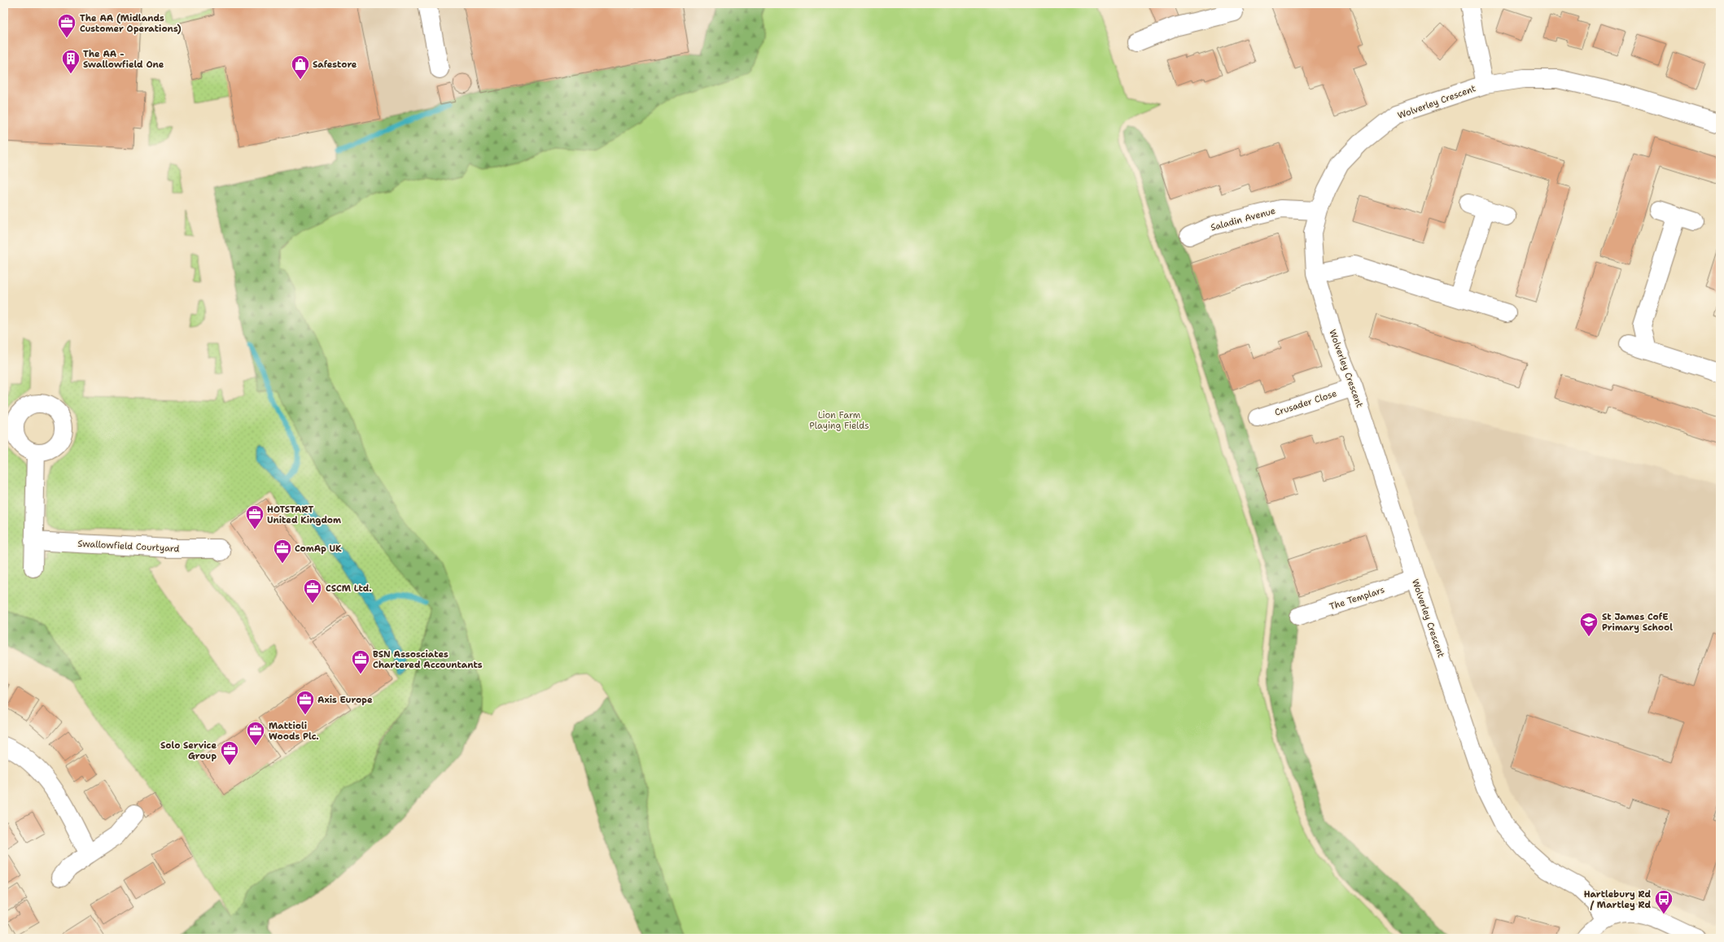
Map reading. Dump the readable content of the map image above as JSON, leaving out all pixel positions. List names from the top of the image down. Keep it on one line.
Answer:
{"streets":{"street":["Wolverley Crescent","Saladin Avenue","Crusader Close","Swallowfield Courtyard","The Templars"]},"crossings":[["Wolverley Crescent","Saladin Avenue"],["Wolverley Crescent","Crusader Close"],["Wolverley Crescent","The Templars"]],"parks":["Lion Farm Playing Fields"],"places":{"office":["The AA (Midlands Customer Operations)","HOTSTART United Kingdom","ComAp UK","CSCM Ltd.","BSN Assosciates Chartered Accountants","Axis Europe","Mattioli Woods Plc.","Solo Service Group"],"building":["The AA - Swallowfield One"],"shop":["Safestore"],"school or university":["St James CofE Primary School"],"bus stop":["Hartlebury Rd / Martley Rd"]}}
